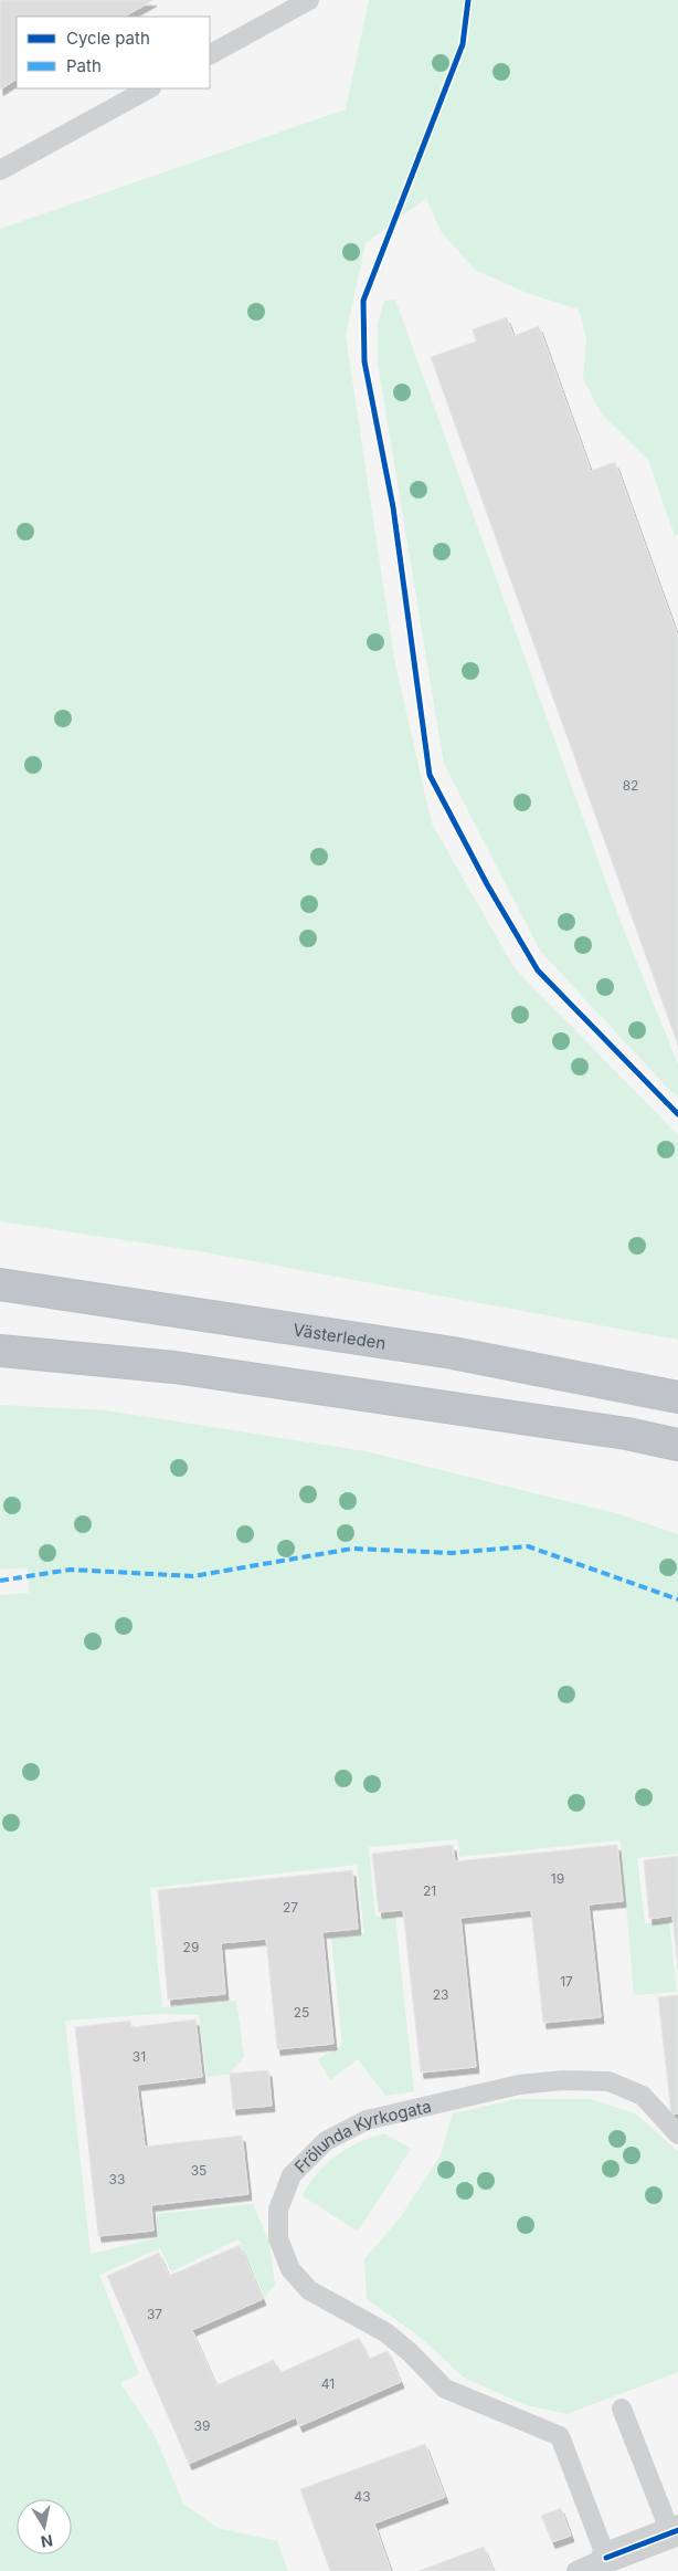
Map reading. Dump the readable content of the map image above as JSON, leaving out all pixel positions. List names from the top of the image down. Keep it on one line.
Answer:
{"streets":{"highway":["Västerleden"],"lane":["Frölunda Kyrkogata"]},"house_numbers":["82","19","21","27","29","17","23","25","31","35","33","37","41","39","43"],"legend":["Cycle path","Path"],"north":"bottom"}
